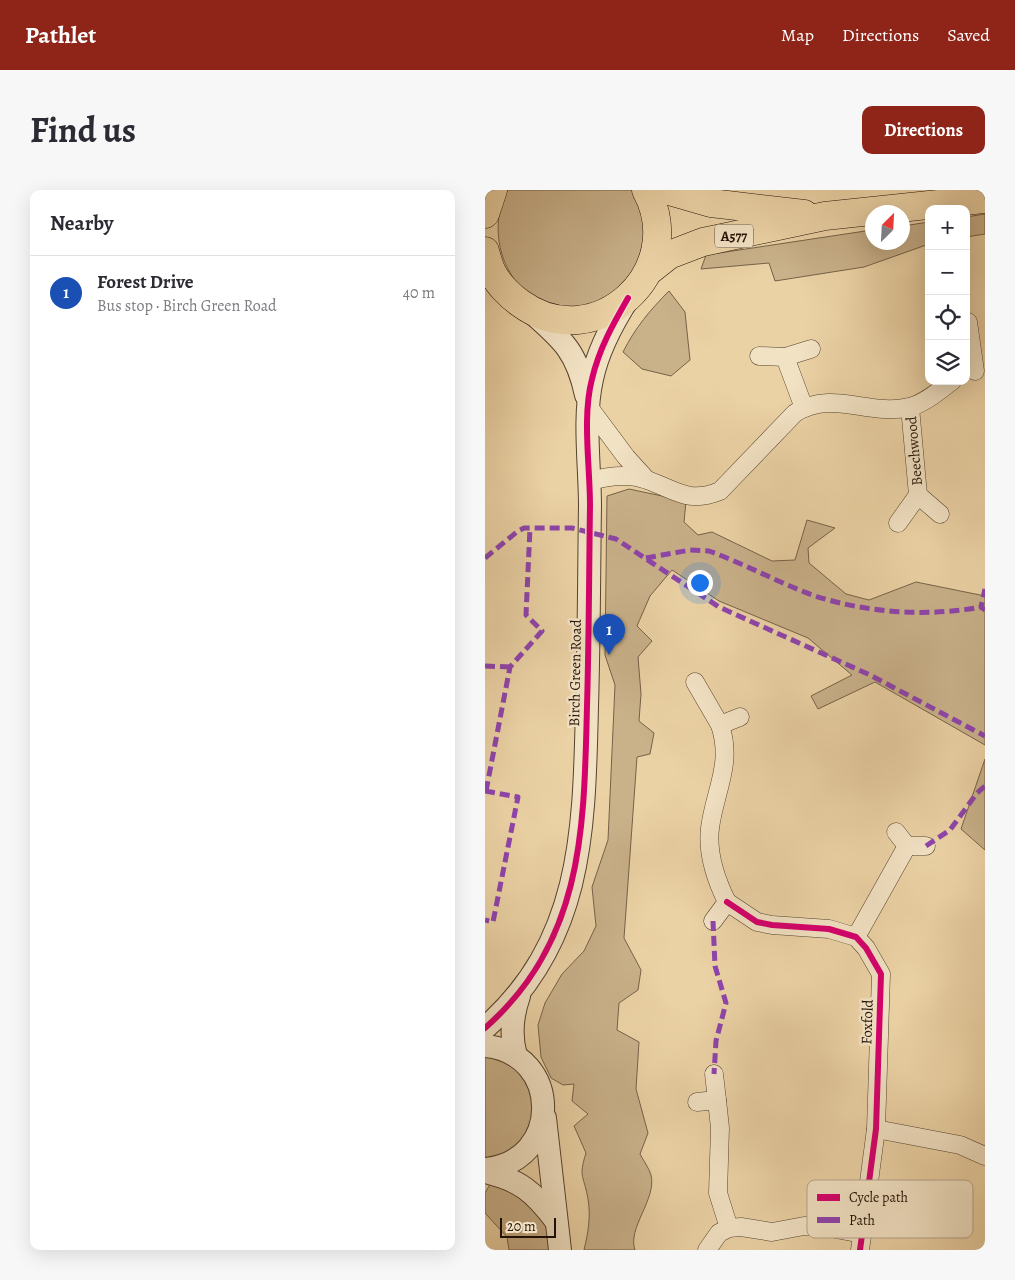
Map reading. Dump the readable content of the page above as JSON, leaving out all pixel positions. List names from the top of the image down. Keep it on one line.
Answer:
{"streets":{"main road":["A577"],"street":["Beechwood","Birch Green Road","Foxfold"]},"crossings":[["A577","Birch Green Road"]],"legend":["Cycle path","Path"],"scale_bar":"20 m","north":"top right","page":{"header":"Pathlet","nav":["Map","Directions","Saved"],"title":"Find us","buttons":"Directions","heading":"Nearby","map_buttons":["+","−"],"list":[{"mark":"1","name":"Forest Drive","note":"Bus stop · Birch Green Road","value":"40 m"}],"pins":"1","scale":"20 m"}}
